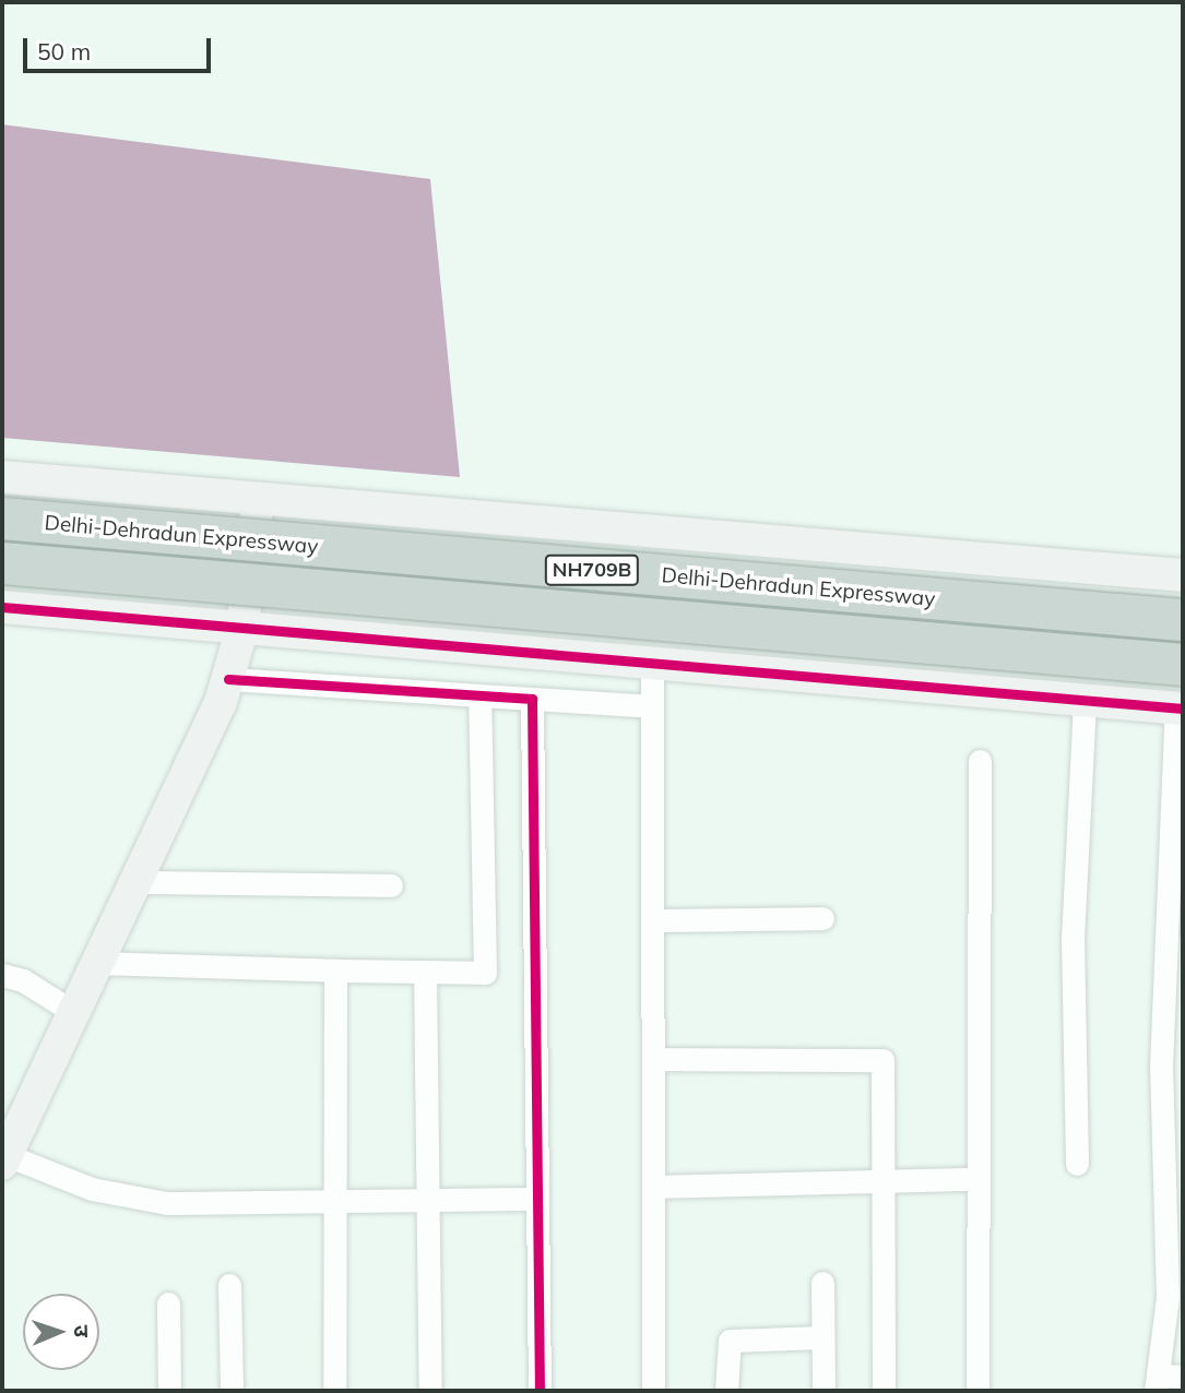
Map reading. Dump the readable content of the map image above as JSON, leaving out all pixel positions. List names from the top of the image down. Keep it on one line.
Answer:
{"streets":{"highway":["Delhi-Dehradun Expressway","NH709B"]},"scale_bar":"50 m","north":"right"}
